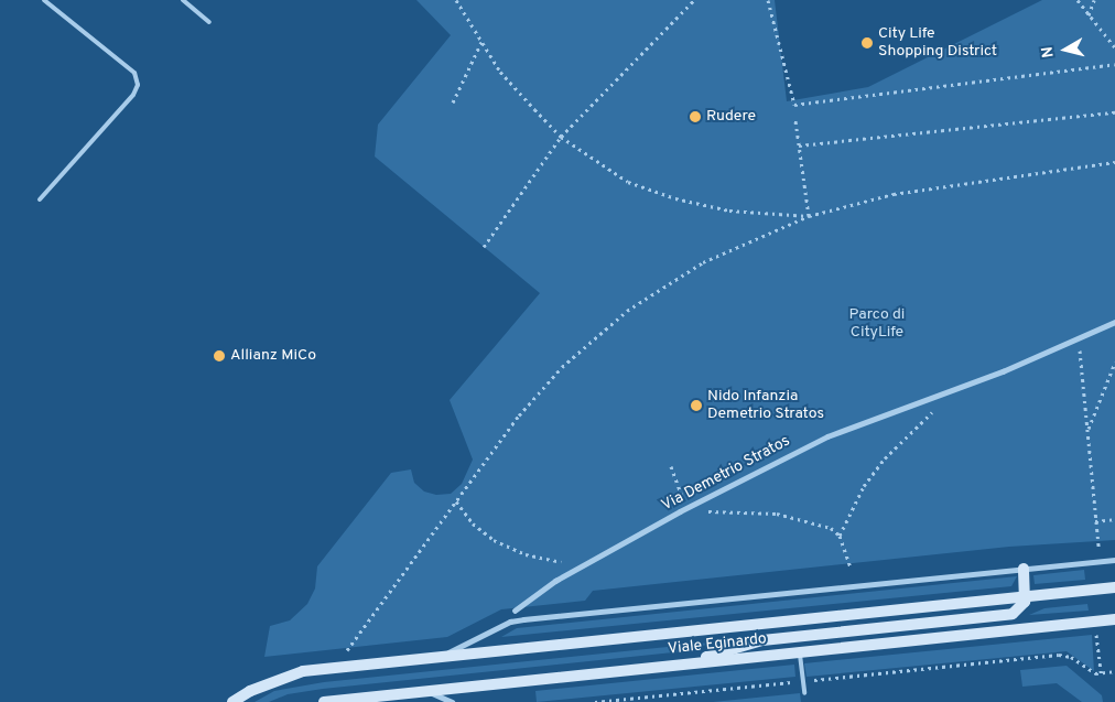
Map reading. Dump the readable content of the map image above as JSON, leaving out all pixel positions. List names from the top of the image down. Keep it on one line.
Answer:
{"streets":{"main road":["Viale Eginardo"],"street":["Via Demetrio Stratos"]},"parks":["Parco di CityLife"],"places":["City Life Shopping District","Rudere","Allianz MiCo","Nido Infanzia Demetrio Stratos"],"north":"left"}
